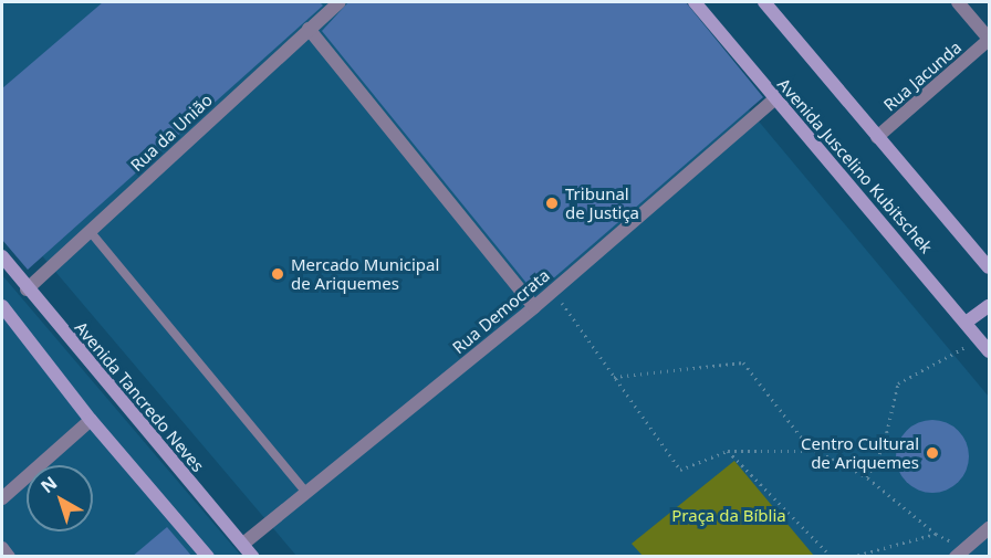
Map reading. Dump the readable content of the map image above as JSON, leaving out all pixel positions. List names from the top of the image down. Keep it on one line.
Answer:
{"streets":{"main road":["Avenida Juscelino Kubitschek","Avenida Tancredo Neves"],"street":["Rua Jacunda","Rua da União","Rua Democrata"]},"crossings":[["Rua Jacunda","Avenida Juscelino Kubitschek"],["Rua da União","Avenida Tancredo Neves"],["Avenida Juscelino Kubitschek","Rua Democrata"],["Rua Democrata","Avenida Tancredo Neves"]],"parks":["Praça da Bíblia"],"places":["Tribunal de Justiça","Mercado Municipal de Ariquemes","Centro Cultural de Ariquemes"],"north":"top left"}
